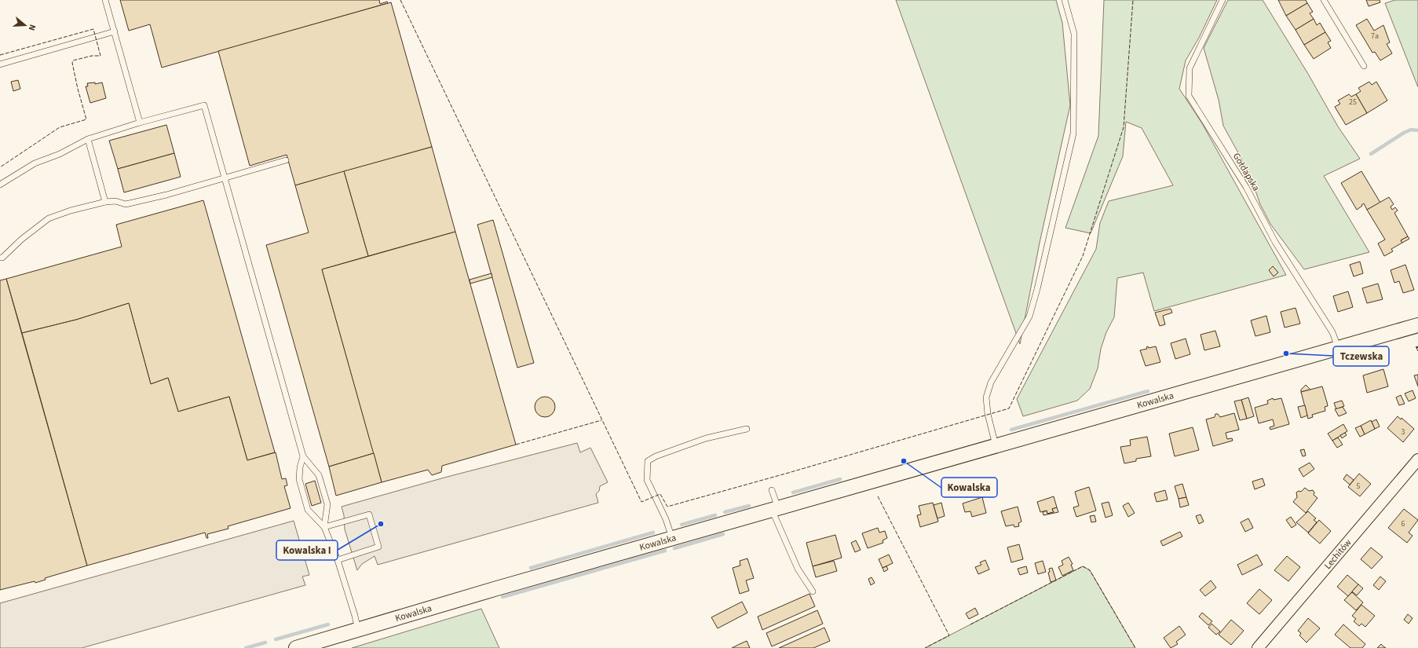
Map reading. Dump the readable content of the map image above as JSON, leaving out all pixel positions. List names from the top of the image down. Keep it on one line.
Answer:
{"streets":{"street":["Kowalska","Lechitów"],"lane":["Gołdapska"]},"crossings":[["Gołdapska","Kowalska"]],"places":["Tczewska","Kowalska","Kowalska I"],"house_numbers":["7a","25","3","5","6"],"north":"right"}
